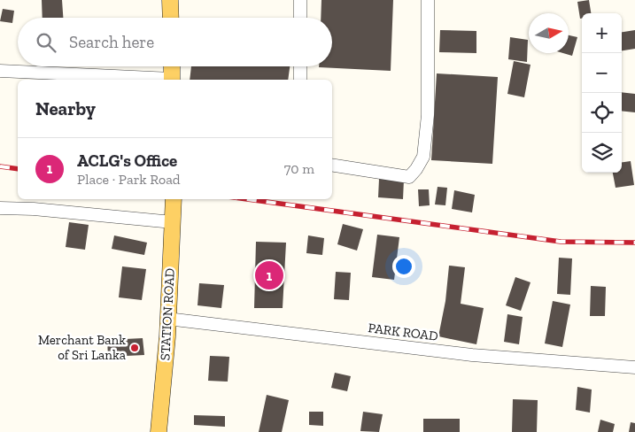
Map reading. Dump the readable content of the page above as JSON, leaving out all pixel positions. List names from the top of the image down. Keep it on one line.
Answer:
{"streets":{"main road":["STATION ROAD"],"street":["PARK ROAD"]},"crossings":[["STATION ROAD","PARK ROAD"]],"places":["Merchant Bank of Sri Lanka"],"north":"right","page":{"map_buttons":["+","−"],"search":"Search here","heading":"Nearby","list":[{"mark":"1","name":"ACLG's Office","note":"Place · Park Road","value":"70 m"}],"pins":"1"}}
